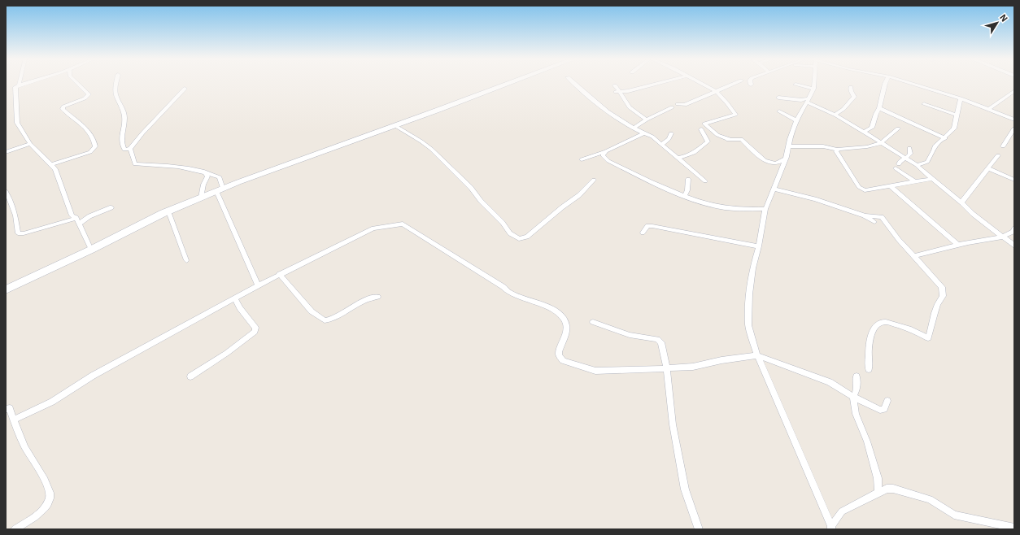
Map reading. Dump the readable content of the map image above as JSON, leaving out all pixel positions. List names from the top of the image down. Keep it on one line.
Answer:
{"north":"top right"}
